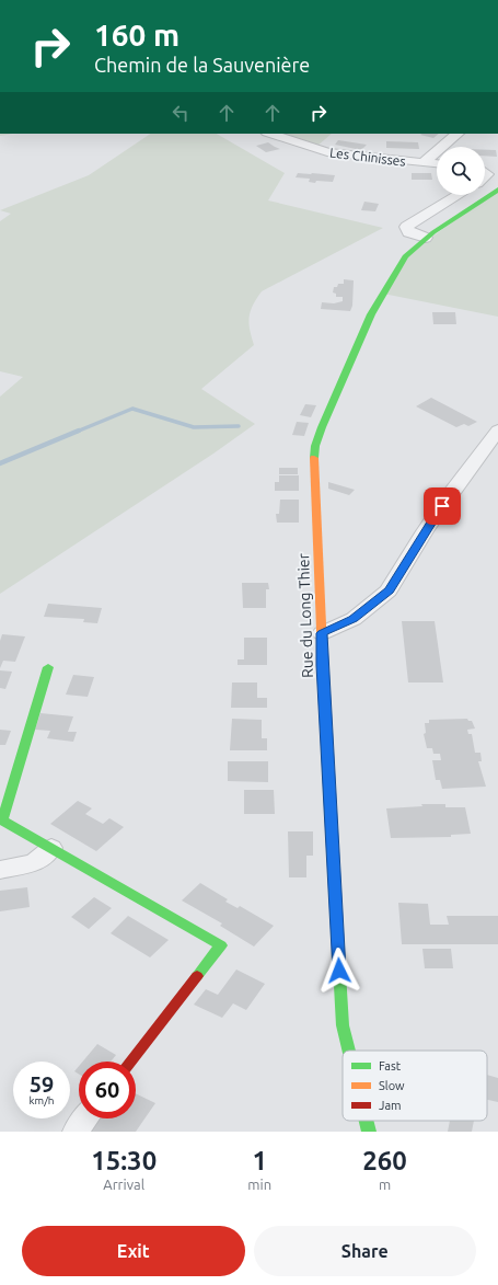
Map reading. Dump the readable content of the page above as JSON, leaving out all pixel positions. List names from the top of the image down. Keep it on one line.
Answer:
{"streets":{"main road":["Rue du Long Thier"],"street":["Les Chinisses"]},"legend":["Fast","Slow","Jam"],"page":{"turn":["160 m","Chemin de la Sauvenière"],"speed":"59 km/h","limit":"60","eta":["15:30","Arrival","1","min","260","m"],"buttons":["Exit","Share"]}}
